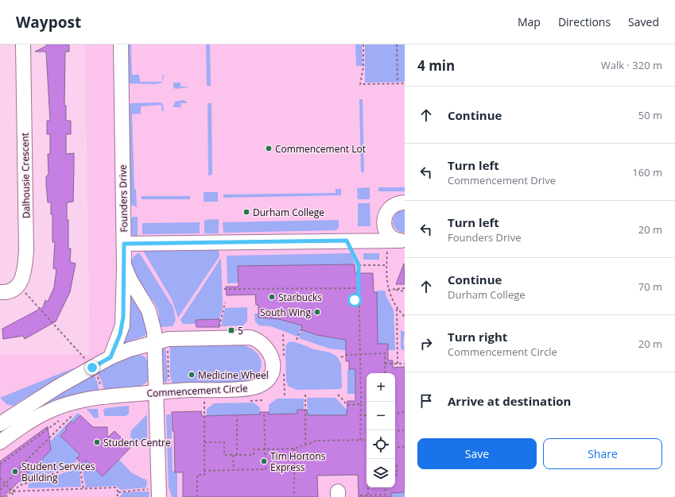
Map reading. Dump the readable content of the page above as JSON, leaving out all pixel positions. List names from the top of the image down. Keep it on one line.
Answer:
{"streets":{"street":["Dalhousie Crescent","Founders Drive","Commencement Circle"]},"crossings":[["Founders Drive","Commencement Circle"]],"places":{"other":["Commencement Lot","Durham College","Starbucks","South Wing","Medicine Wheel","Student Centre","Tim Hortons Express","Student Services Building"],"transit":["5"]},"page":{"header":"Waypost","nav":["Map","Directions","Saved"],"heading":["4 min","Walk · 320 m"],"list":[["Continue","50 m"],["Turn left","Commencement Drive","160 m"],["Turn left","Founders Drive","20 m"],["Continue","Durham College","70 m"],["Turn right","Commencement Circle","20 m"],"Arrive at destination"],"map_buttons":["+","−"],"buttons":["Save","Share"]}}
